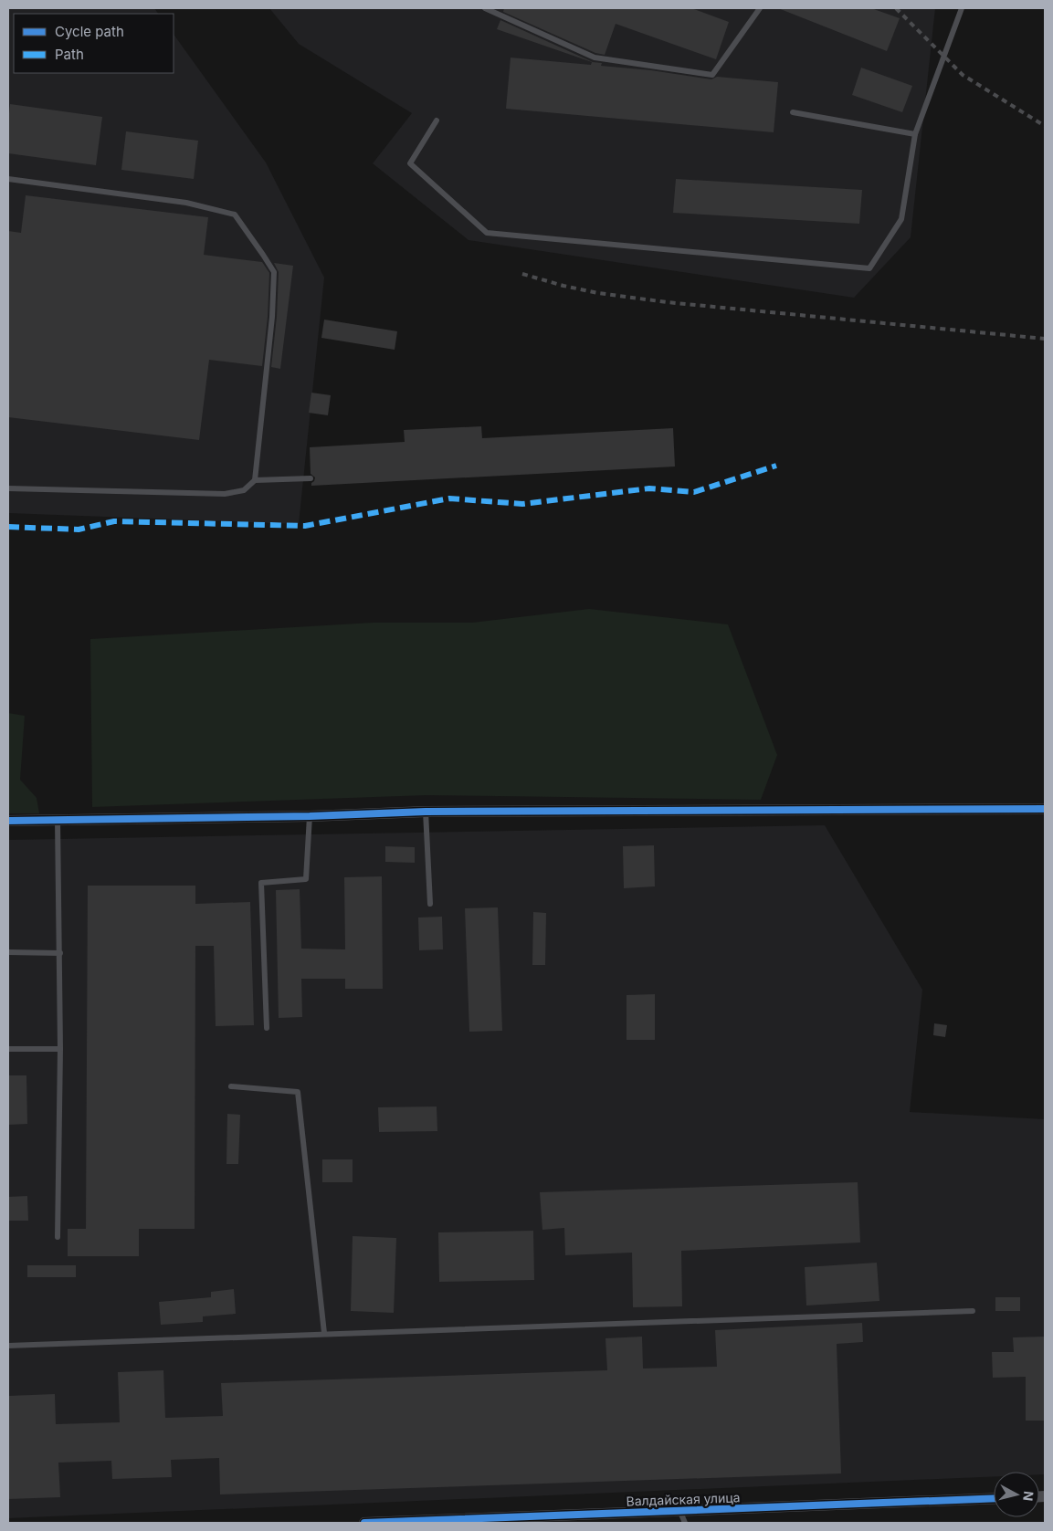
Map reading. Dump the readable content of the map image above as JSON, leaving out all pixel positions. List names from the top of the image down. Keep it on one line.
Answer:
{"streets":{"street":["Валдайская улица"]},"legend":["Cycle path","Path"],"north":"right"}
